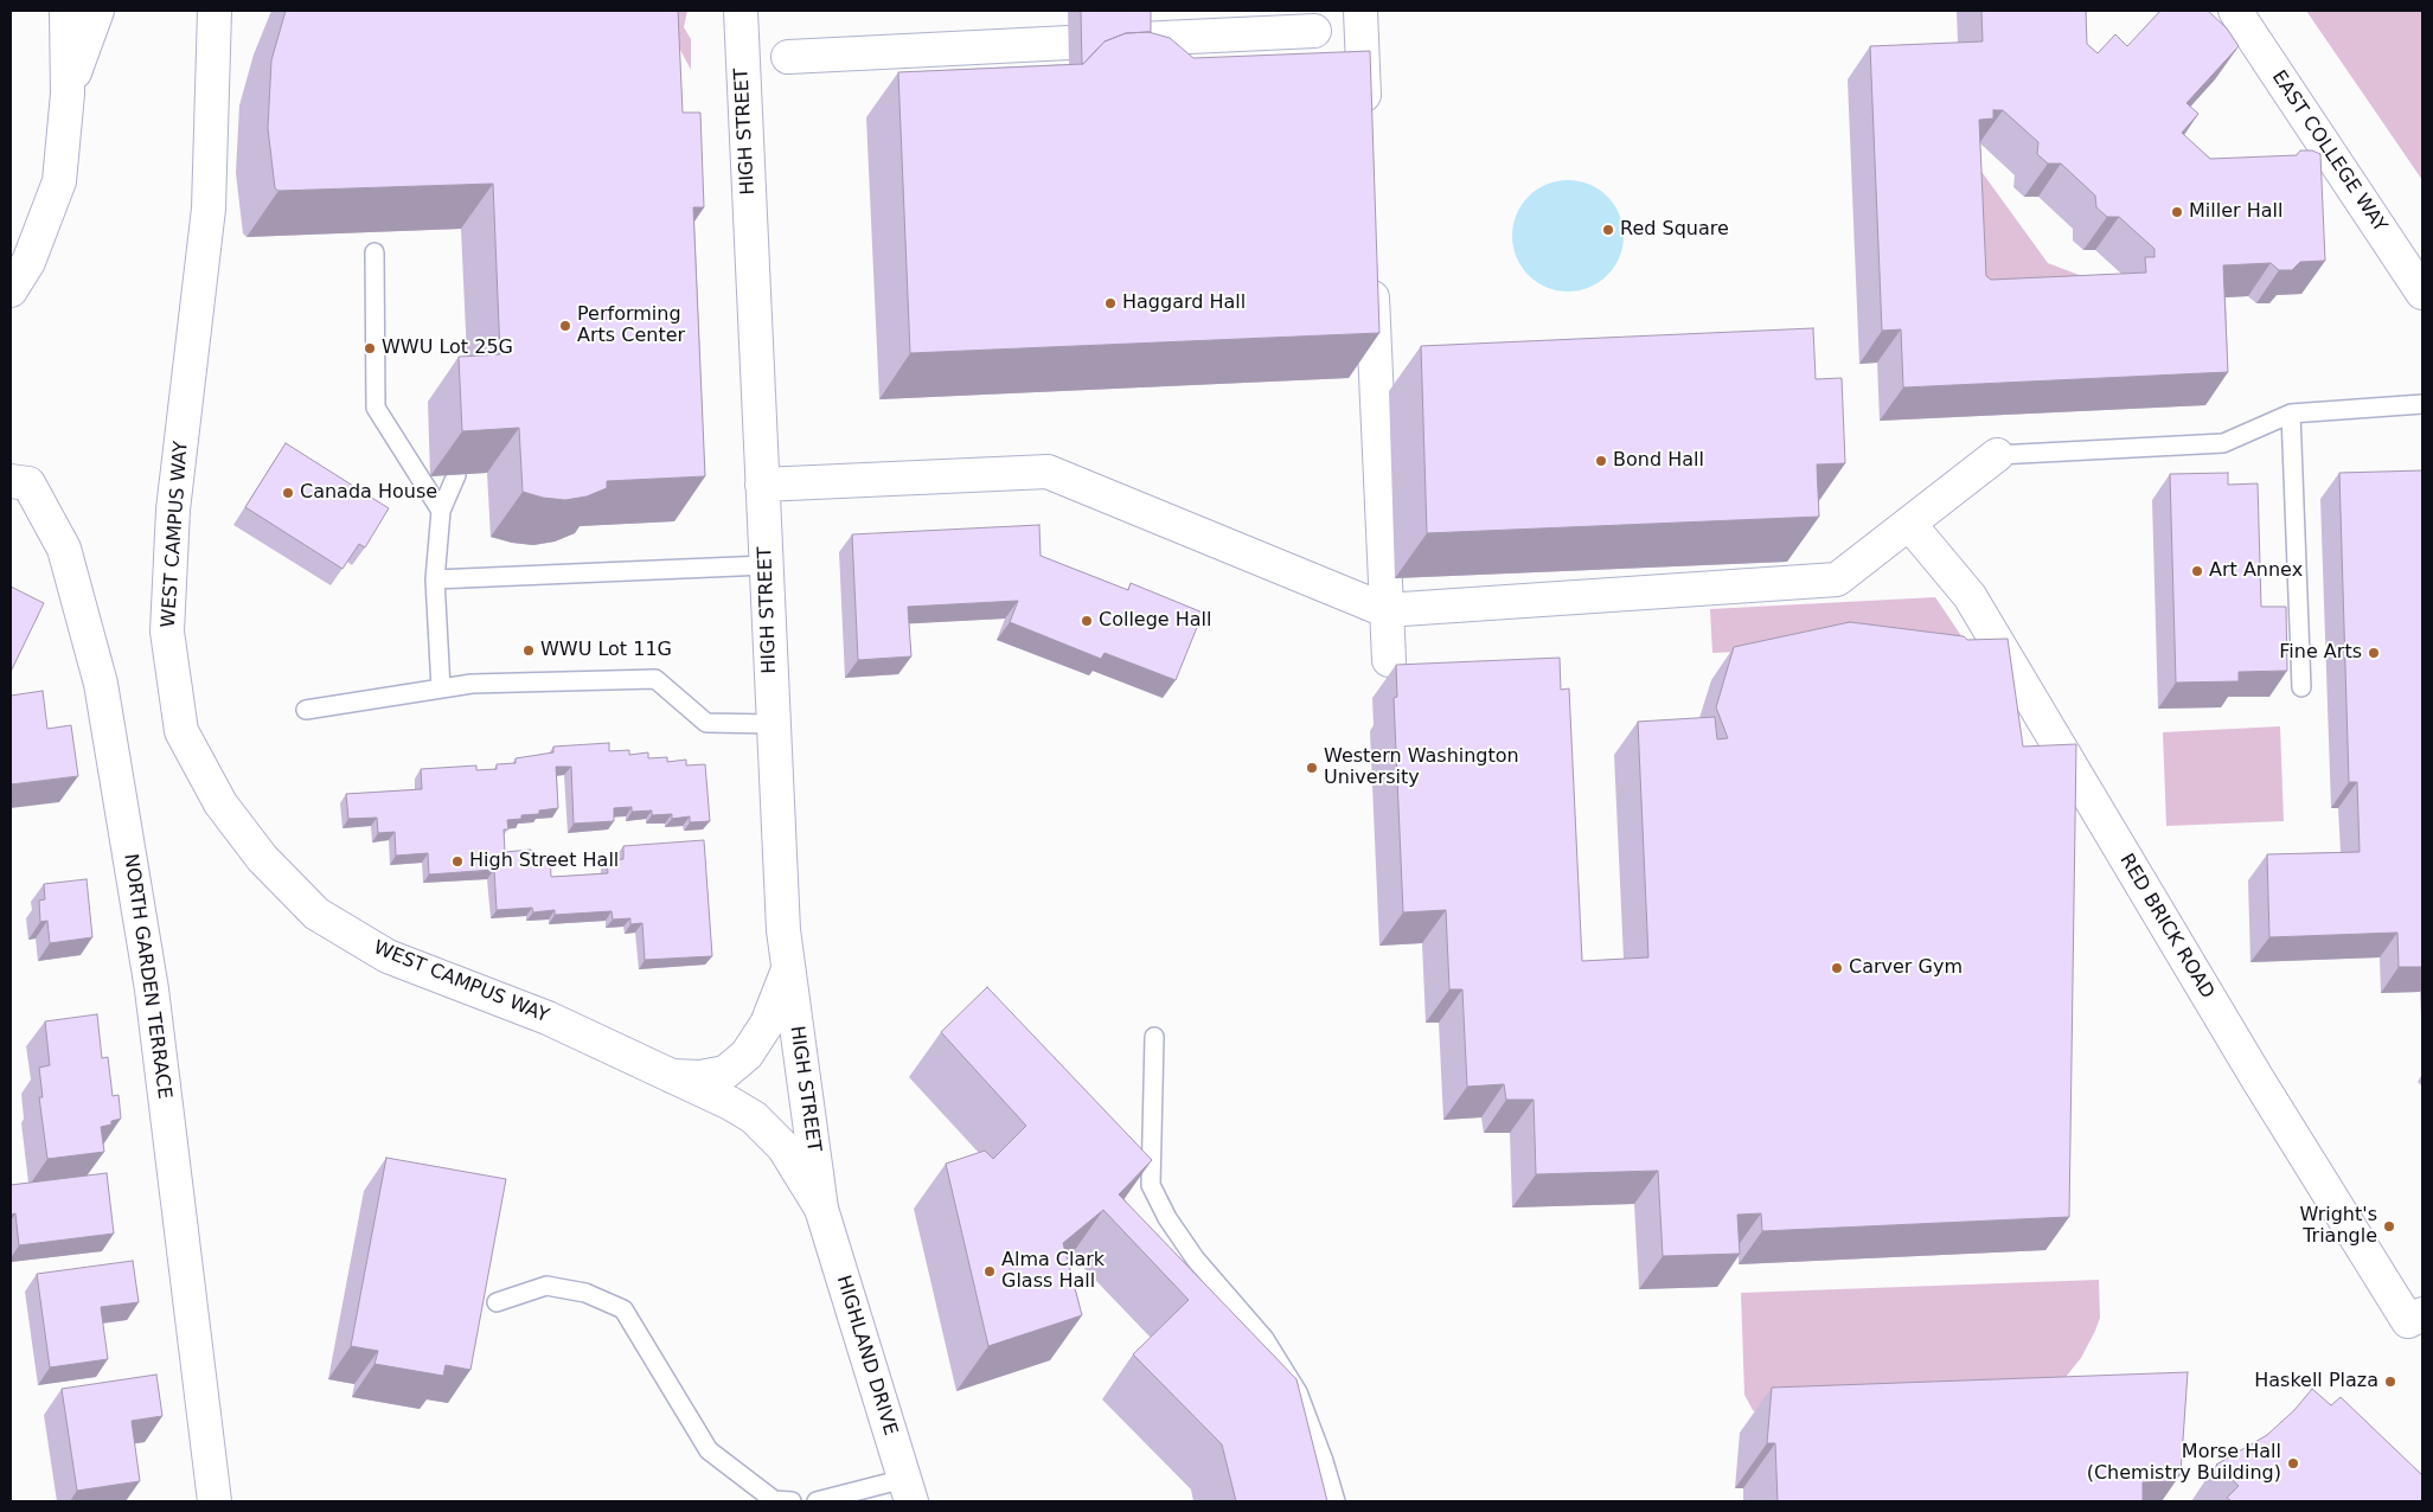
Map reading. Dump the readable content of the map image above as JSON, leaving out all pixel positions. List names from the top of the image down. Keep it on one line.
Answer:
{"streets":{"street":["HIGH STREET","EAST COLLEGE WAY","WEST CAMPUS WAY","RED BRICK ROAD","NORTH GARDEN TERRACE","HIGHLAND DRIVE"]},"crossings":[["HIGH STREET","WEST CAMPUS WAY"],["HIGH STREET","HIGHLAND DRIVE"],["WEST CAMPUS WAY","HIGHLAND DRIVE"]],"places":["Miller Hall","Red Square","Haggard Hall","Performing Arts Center","WWU Lot 25G","Bond Hall","Canada House","Art Annex","College Hall","WWU Lot 11G","Fine Arts","Western Washington University","High Street Hall","Carver Gym","Wright's Triangle","Alma Clark Glass Hall","Haskell Plaza","Morse Hall (Chemistry Building)"]}
